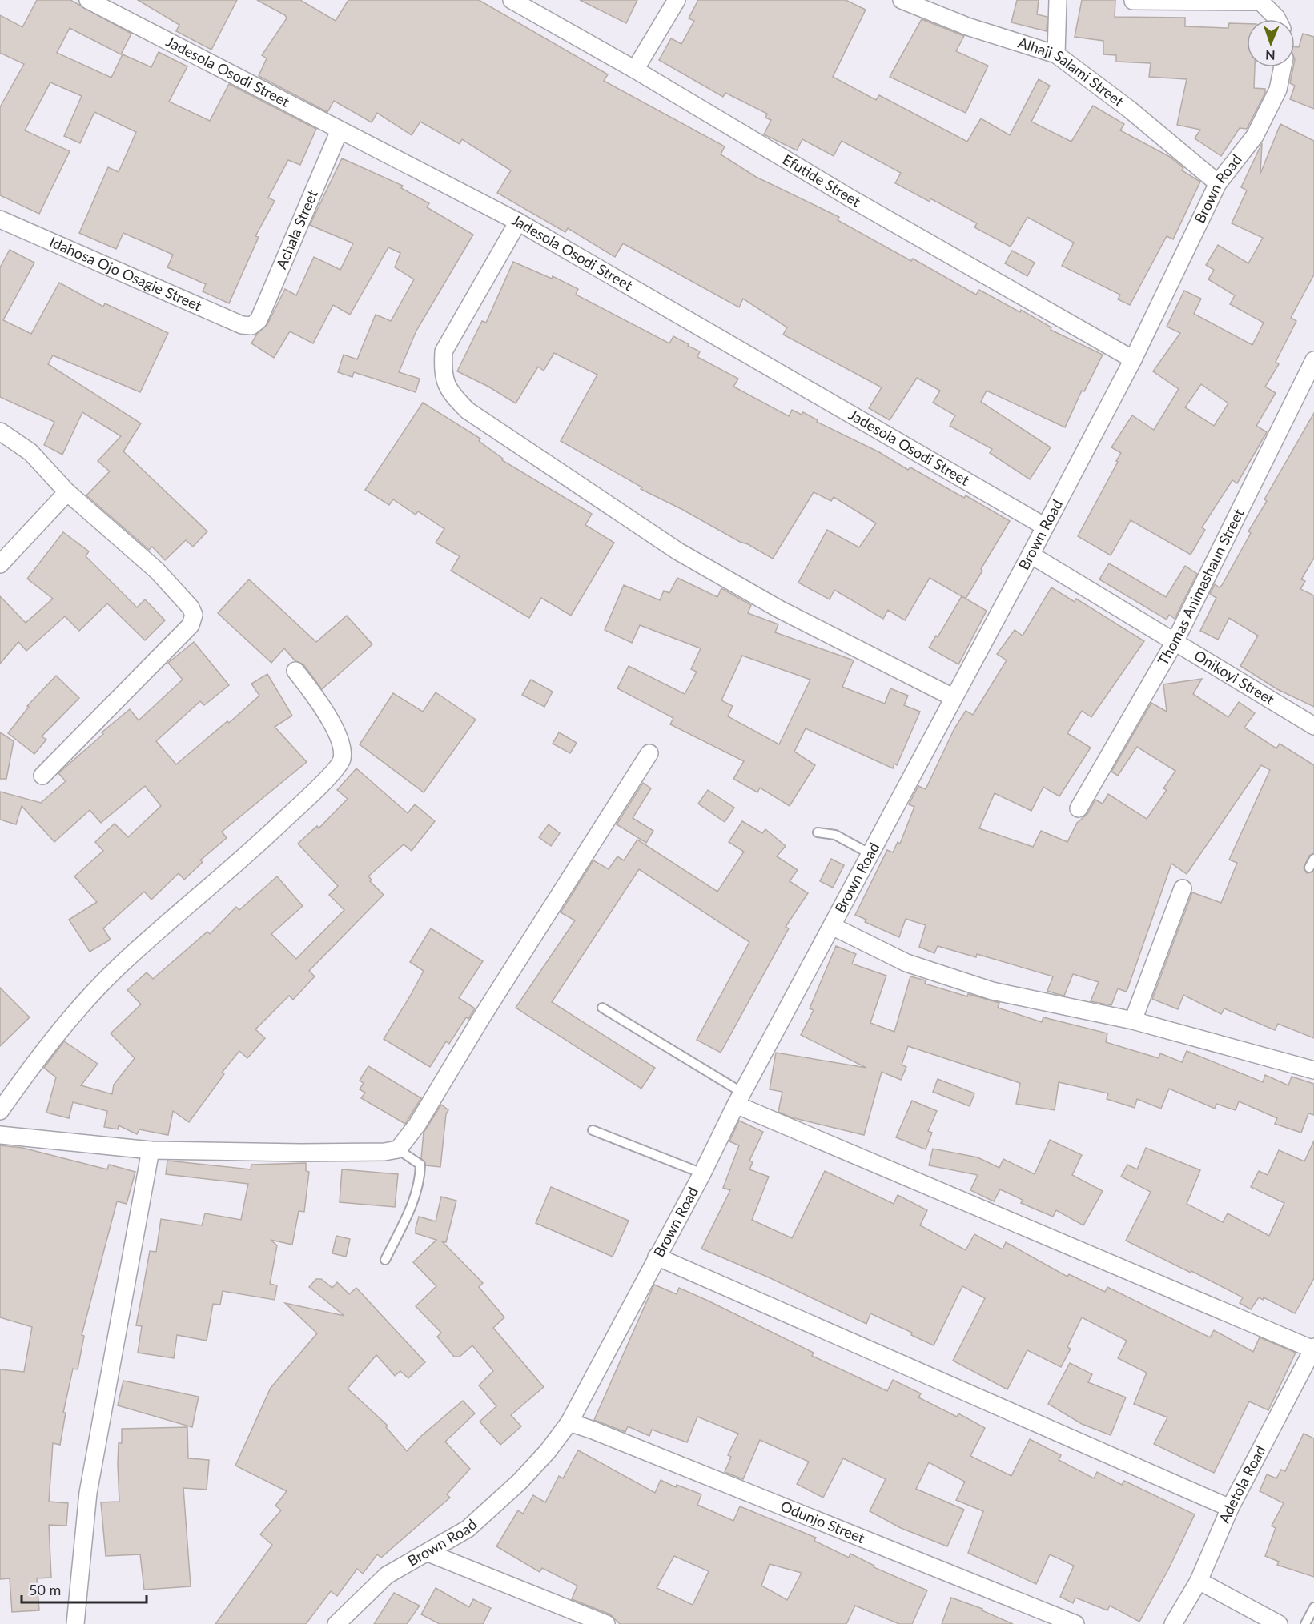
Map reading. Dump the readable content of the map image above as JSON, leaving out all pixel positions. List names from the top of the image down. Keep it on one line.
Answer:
{"streets":{"street":["Jadesola Osodi Street","Alhaji Salami Street","Efutide Street","Brown Road","Achala Street","Idahosa Ojo Osagie Street","Thomas Animashaun Street","Onikoyi Street","Adetola Road","Odunjo Street"]},"crossings":[["Jadesola Osodi Street","Brown Road"],["Jadesola Osodi Street","Achala Street"],["Alhaji Salami Street","Brown Road"],["Efutide Street","Brown Road"],["Brown Road","Onikoyi Street"],["Brown Road","Odunjo Street"],["Achala Street","Idahosa Ojo Osagie Street"],["Thomas Animashaun Street","Onikoyi Street"]],"scale_bar":"50 m","north":"bottom"}
